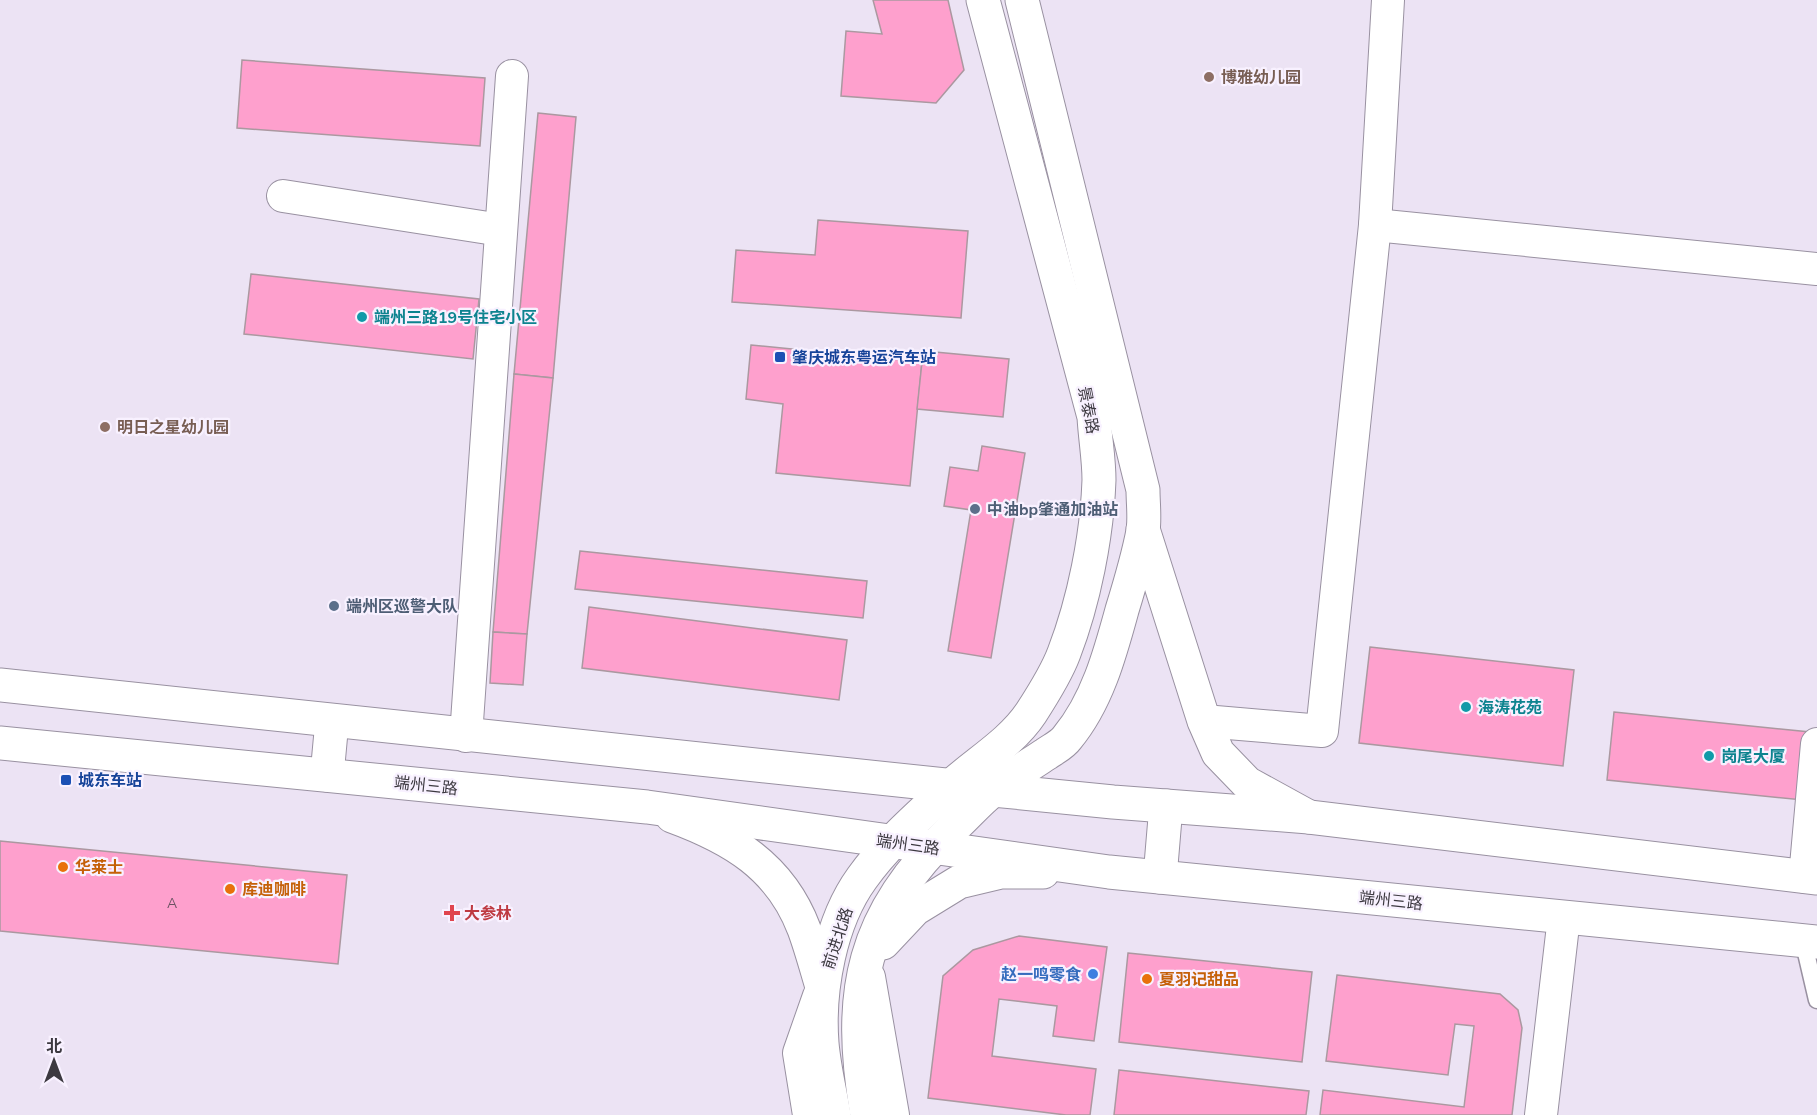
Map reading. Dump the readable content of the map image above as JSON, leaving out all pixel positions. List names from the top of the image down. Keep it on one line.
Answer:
{"streets":{"main road":["景泰路","端州三路","前进北路"]},"crossings":[["景泰路","前进北路"],["端州三路","前进北路"]],"places":{"other":["博雅幼儿园","端州三路19号住宅小区","明日之星幼儿园","中油bp肇通加油站","端州区巡警大队","海涛花苑","岗尾大厦","华莱士","库迪咖啡","赵一鸣零食","夏羽记甜品"],"transit":["肇庆城东粤运汽车站","城东车站"],"health":["大参林"]},"house_numbers":["A"],"north":"top"}
